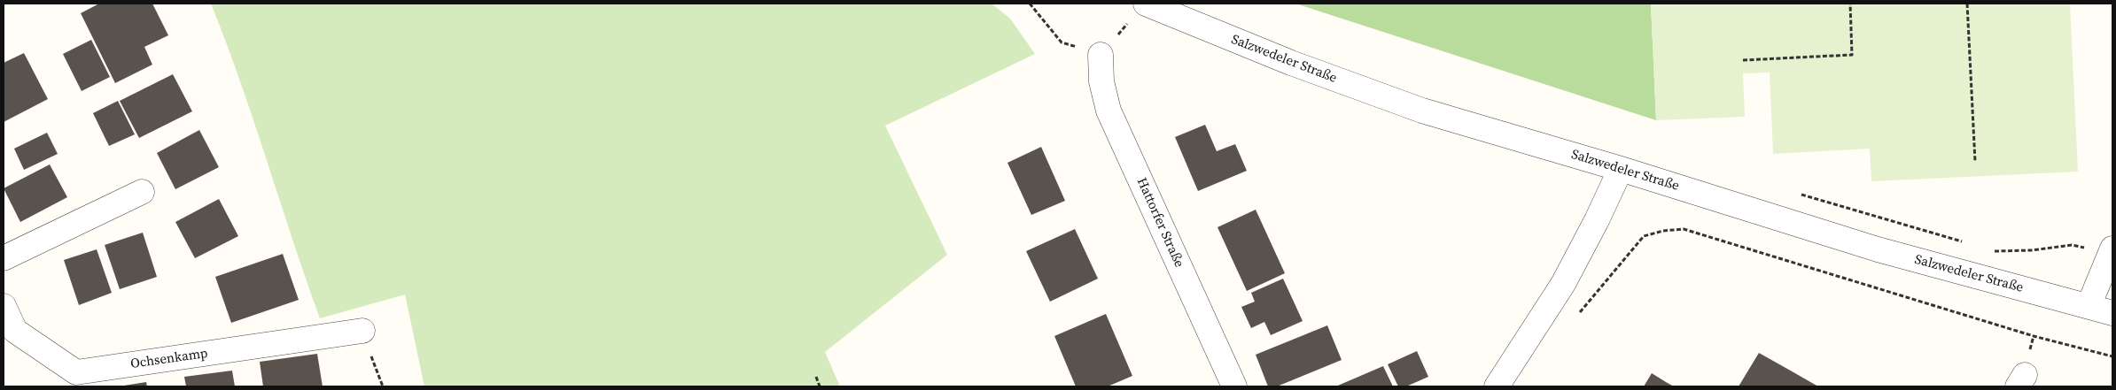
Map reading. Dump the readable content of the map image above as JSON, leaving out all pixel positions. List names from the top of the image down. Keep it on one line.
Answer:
{"streets":{"street":["Salzwedeler Straße","Hattorfer Straße","Ochsenkamp"]}}
